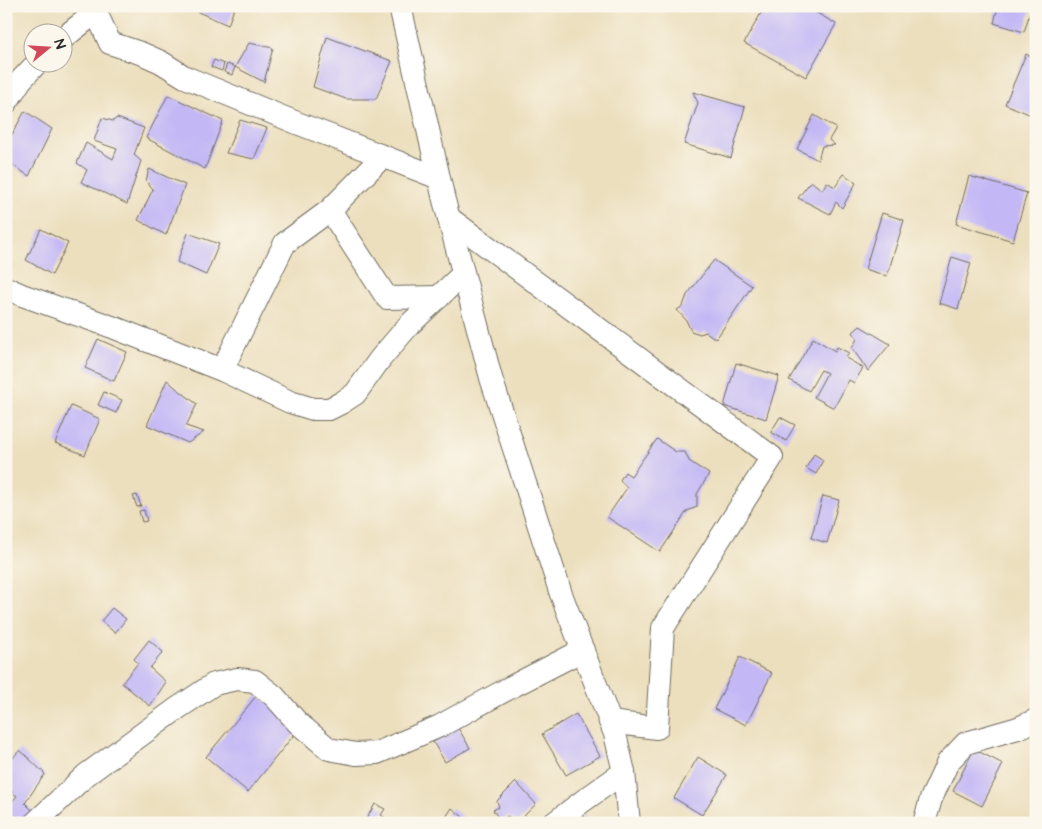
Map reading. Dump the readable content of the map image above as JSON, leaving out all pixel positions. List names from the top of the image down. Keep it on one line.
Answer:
{"north":"right"}
